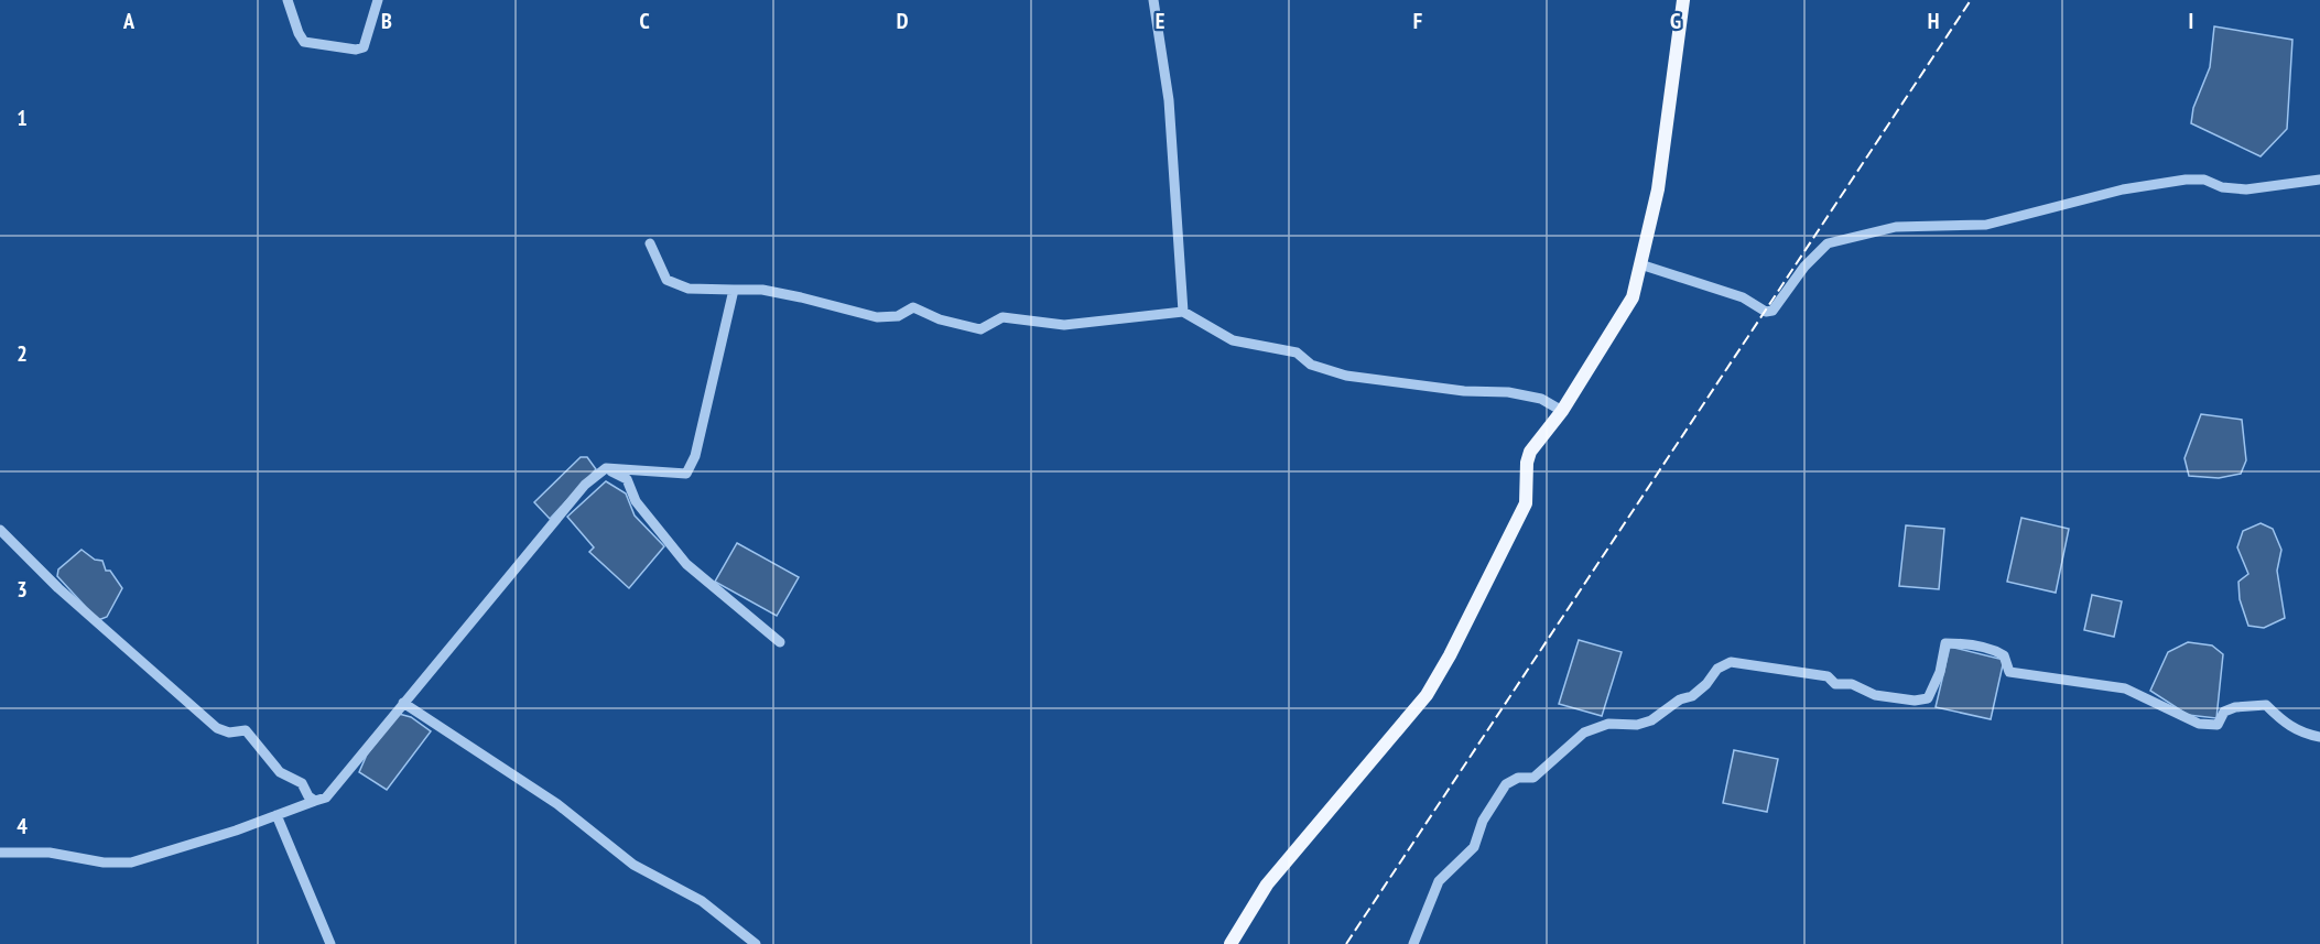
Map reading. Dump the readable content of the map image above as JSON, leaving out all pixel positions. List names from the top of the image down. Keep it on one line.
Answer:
{"grid":{"columns":["A","B","C","D","E","F","G","H","I"],"rows":["1","2","3","4"]}}
